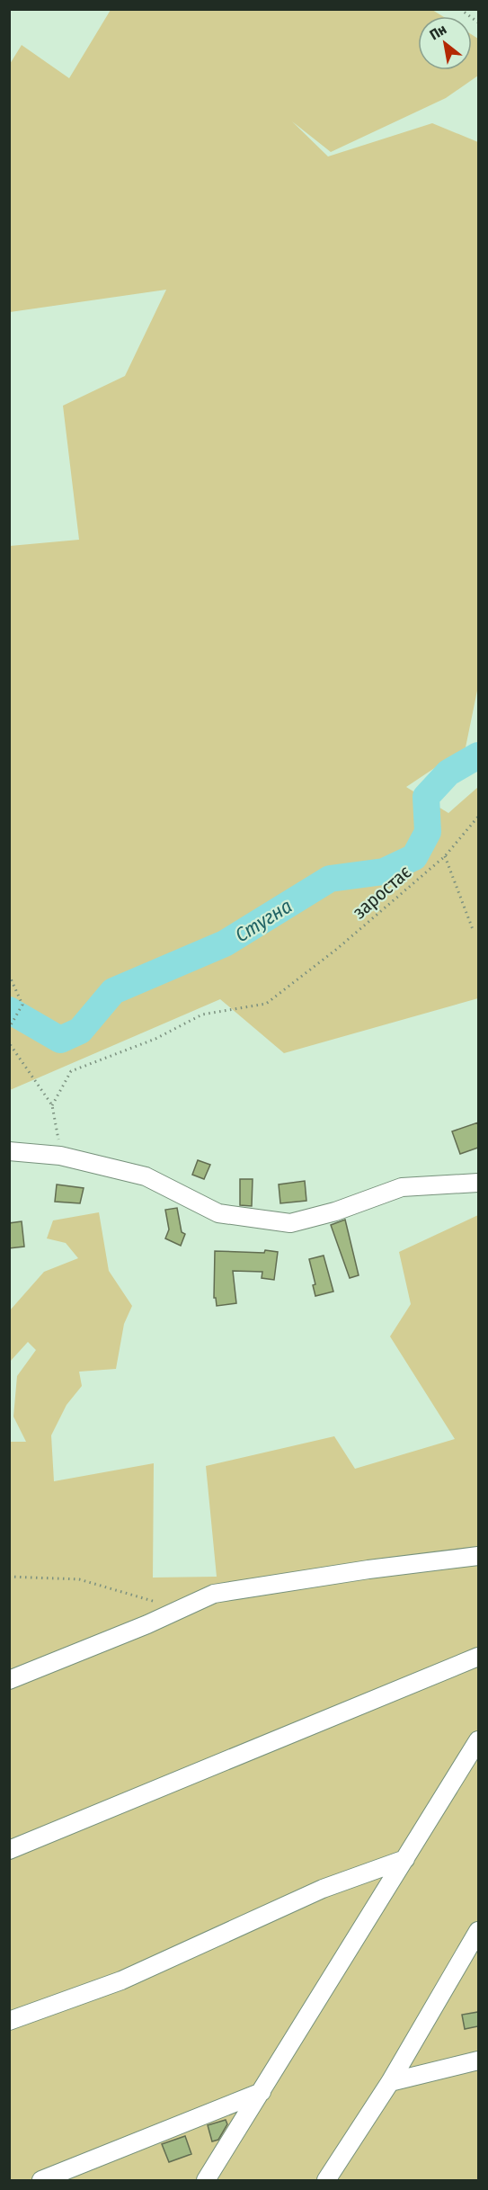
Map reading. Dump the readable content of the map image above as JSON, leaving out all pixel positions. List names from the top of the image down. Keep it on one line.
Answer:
{"streets":{"path":["заростає"]},"water":["Стугна"],"north":"top left"}
